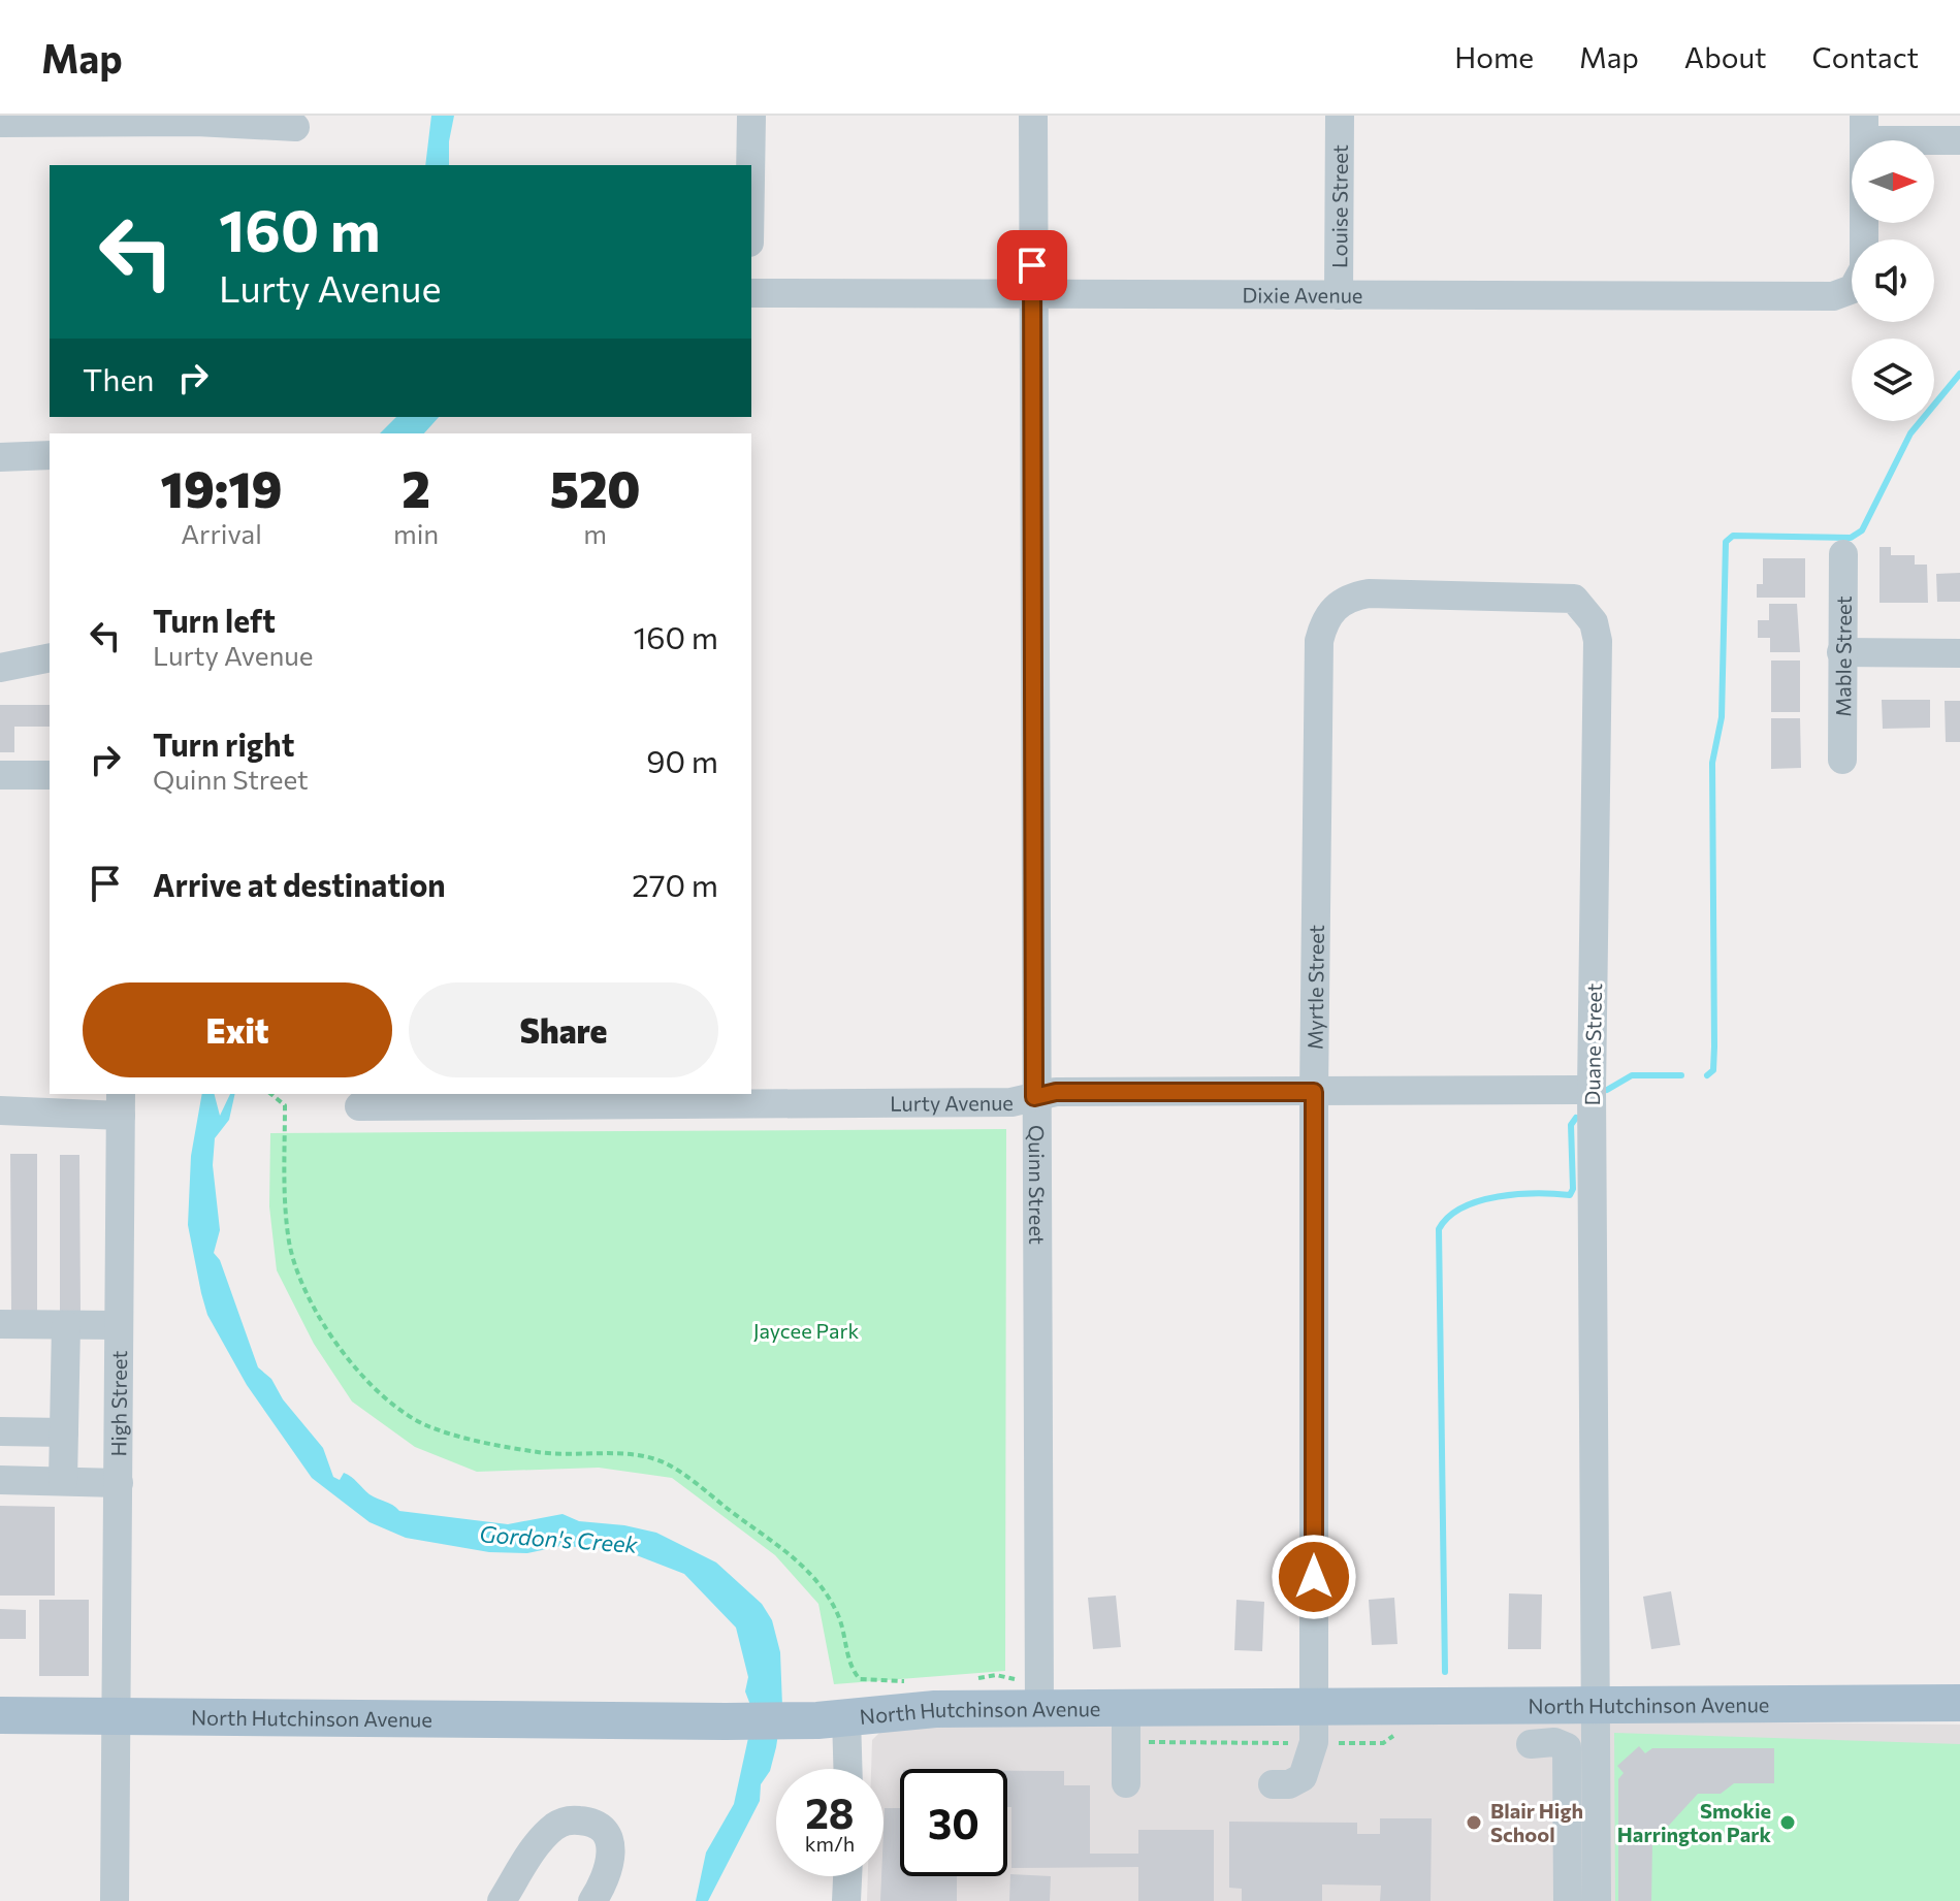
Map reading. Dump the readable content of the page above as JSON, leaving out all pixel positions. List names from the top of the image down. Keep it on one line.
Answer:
{"streets":{"main road":["North Hutchinson Avenue"],"street":["Louise Street","Dixie Avenue","Mable Street","Myrtle Street","Duane Street","Lurty Avenue","Quinn Street","High Street"]},"crossings":[["Louise Street","Dixie Avenue"],["Dixie Avenue","Quinn Street"],["Myrtle Street","Duane Street"],["Myrtle Street","Lurty Avenue"],["Myrtle Street","North Hutchinson Avenue"],["Duane Street","Lurty Avenue"],["Duane Street","North Hutchinson Avenue"],["Lurty Avenue","Quinn Street"],["Quinn Street","North Hutchinson Avenue"],["High Street","North Hutchinson Avenue"]],"water":["Gordon's Creek"],"parks":["Jaycee Park"],"places":["Blair High School","Smokie Harrington Park"],"north":"right","page":{"header":"Map","nav":["Home","Map","About","Contact"],"turn":["160 m","Lurty Avenue"],"then":"Then","eta":["19:19","Arrival","2","min","520","m"],"list":[{"name":"Turn left","note":"Lurty Avenue","value":"160 m"},{"name":"Turn right","note":"Quinn Street","value":"90 m"},{"name":"Arrive at destination","value":"270 m"}],"buttons":["Exit","Share"],"speed":"28 km/h","limit":"30"}}
